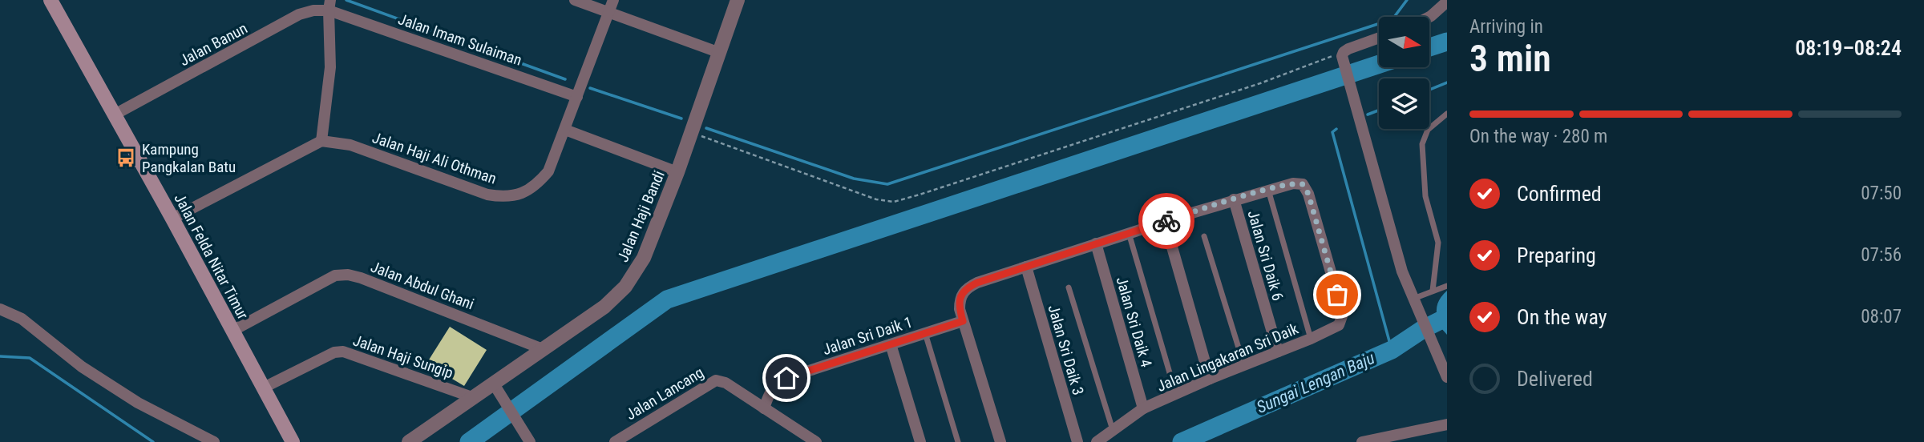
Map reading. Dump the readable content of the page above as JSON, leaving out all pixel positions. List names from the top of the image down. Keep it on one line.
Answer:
{"streets":{"main road":["Jalan Felda Nitar Timur"],"street":["Jalan Imam Sulaiman","Jalan Banun","Jalan Haji Ali Othman","Jalan Haji Bandi","Jalan Sri Daik 6","Jalan Abdul Ghani","Jalan Sri Daik 4","Jalan Sri Daik 1","Jalan Sri Daik 3","Jalan Haji Sungip","Jalan Lingakaran Sri Daik","Jalan Lancang"]},"crossings":[["Jalan Imam Sulaiman","Jalan Banun"],["Jalan Imam Sulaiman","Jalan Haji Ali Othman"],["Jalan Banun","Jalan Felda Nitar Timur"],["Jalan Haji Bandi","Jalan Abdul Ghani"],["Jalan Haji Bandi","Jalan Haji Sungip"],["Jalan Sri Daik 6","Jalan Lingakaran Sri Daik"],["Jalan Felda Nitar Timur","Jalan Abdul Ghani"],["Jalan Felda Nitar Timur","Jalan Haji Sungip"],["Jalan Sri Daik 4","Jalan Lingakaran Sri Daik"],["Jalan Sri Daik 1","Jalan Lingakaran Sri Daik"],["Jalan Sri Daik 1","Jalan Lancang"],["Jalan Sri Daik 3","Jalan Lingakaran Sri Daik"]],"water":["Sungai Lengan Baju"],"places":{"bus stop":["Kampung Pangkalan Batu"]},"north":"right","page":{"heading":["3 min","Arriving in","08:19–08:24"],"bar":"On the way · 280 m","list":[["Confirmed","07:50"],["Preparing","07:56"],["On the way","08:07"],"Delivered"]}}
